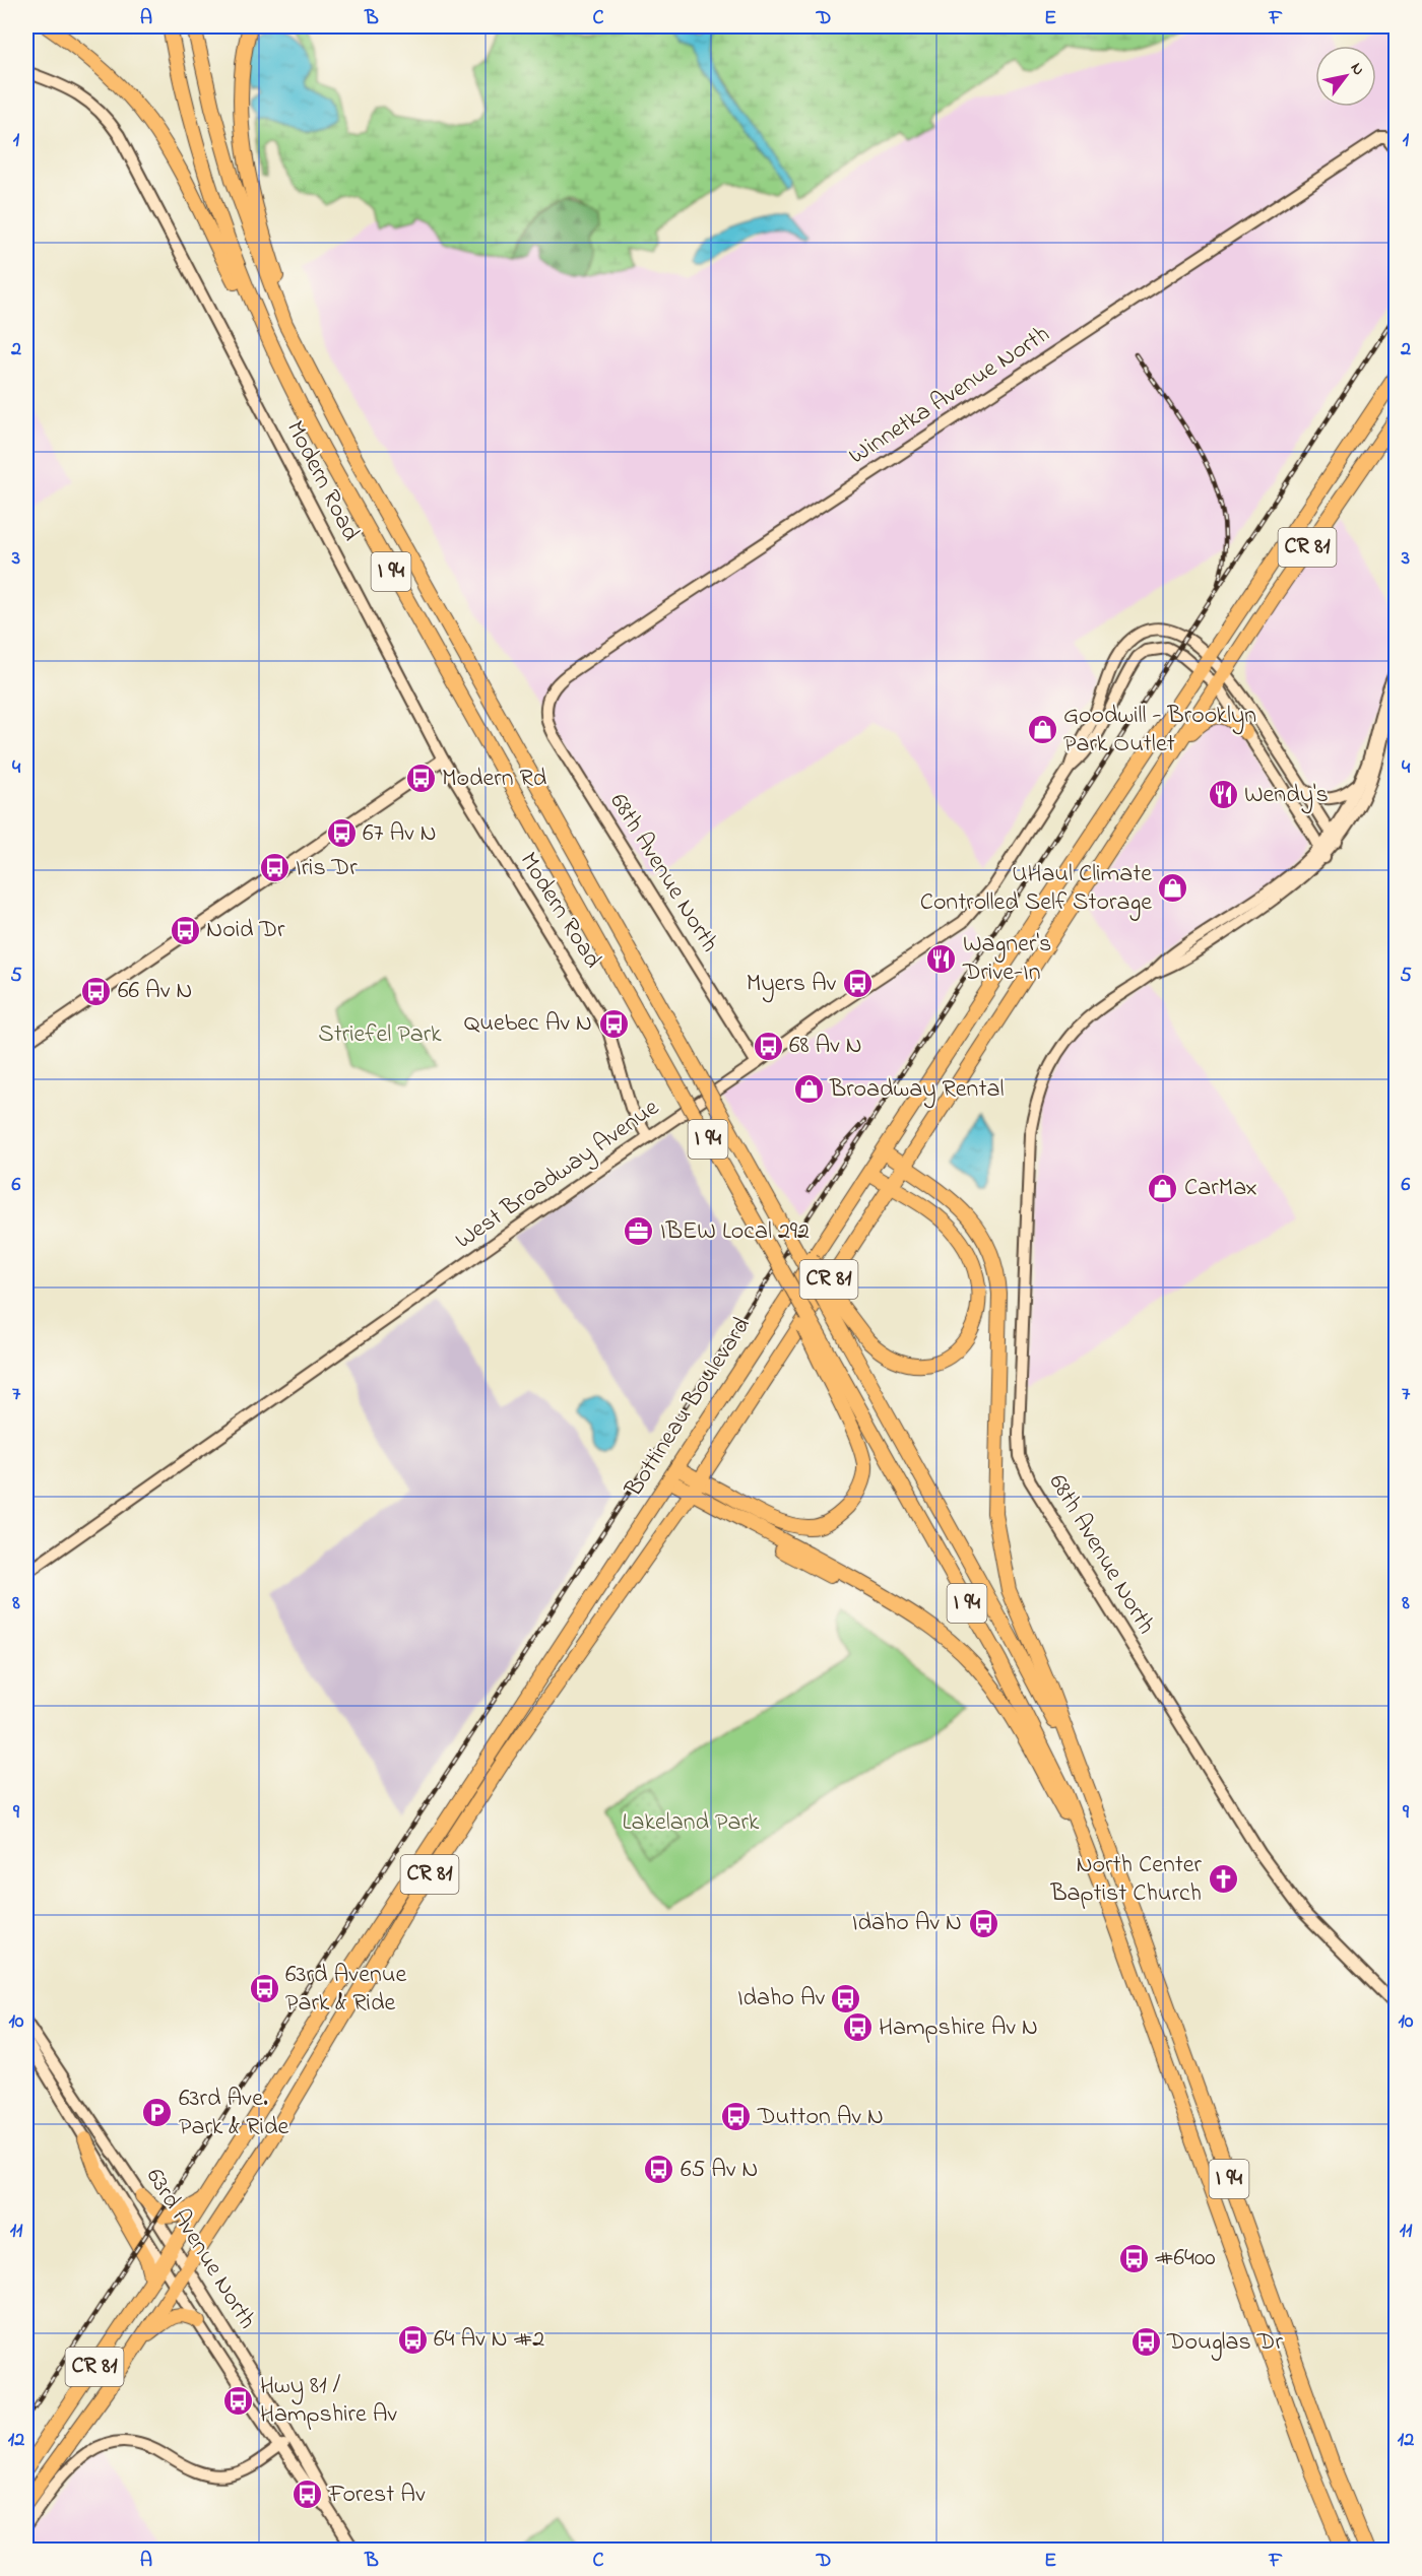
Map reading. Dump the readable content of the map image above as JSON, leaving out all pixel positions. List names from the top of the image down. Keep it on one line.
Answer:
{"streets":{"highway":["CR 81","I 94","Bottineau Boulevard"],"street":["Winnetka Avenue North","Modern Road","68th Avenue North","West Broadway Avenue","63rd Avenue North"]},"crossings":[["Winnetka Avenue North","68th Avenue North"],["Modern Road","West Broadway Avenue"],["68th Avenue North","West Broadway Avenue"],["West Broadway Avenue","Bottineau Boulevard"],["Bottineau Boulevard","63rd Avenue North"]],"parks":["Striefel Park","Lakeland Park"],"places":{"shop":["Goodwill - Brooklyn Park Outlet","UHaul Climate Controlled Self Storage","Broadway Rental","CarMax"],"bus stop":["Modern Rd","67 Av N","Iris Dr","Noid Dr","Myers Av","66 Av N","Quebec Av N","68 Av N","Idaho Av N","63rd Avenue Park & Ride","Idaho Av","Hampshire Av N","Dutton Av N","65 Av N","#6400","64 Av N #2","Douglas Dr","Hwy 81 / Hampshire Av","Forest Av"],"restaurant":["Wendy's","Wagner's Drive-In"],"office":["IBEW Local 292"],"church":["North Center Baptist Church"],"parking":["63rd Ave. Park & Ride"]},"north":"top right","grid":{"columns":["A","B","C","D","E","F"],"rows":["1","2","3","4","5","6","7","8","9","10","11","12"]}}
